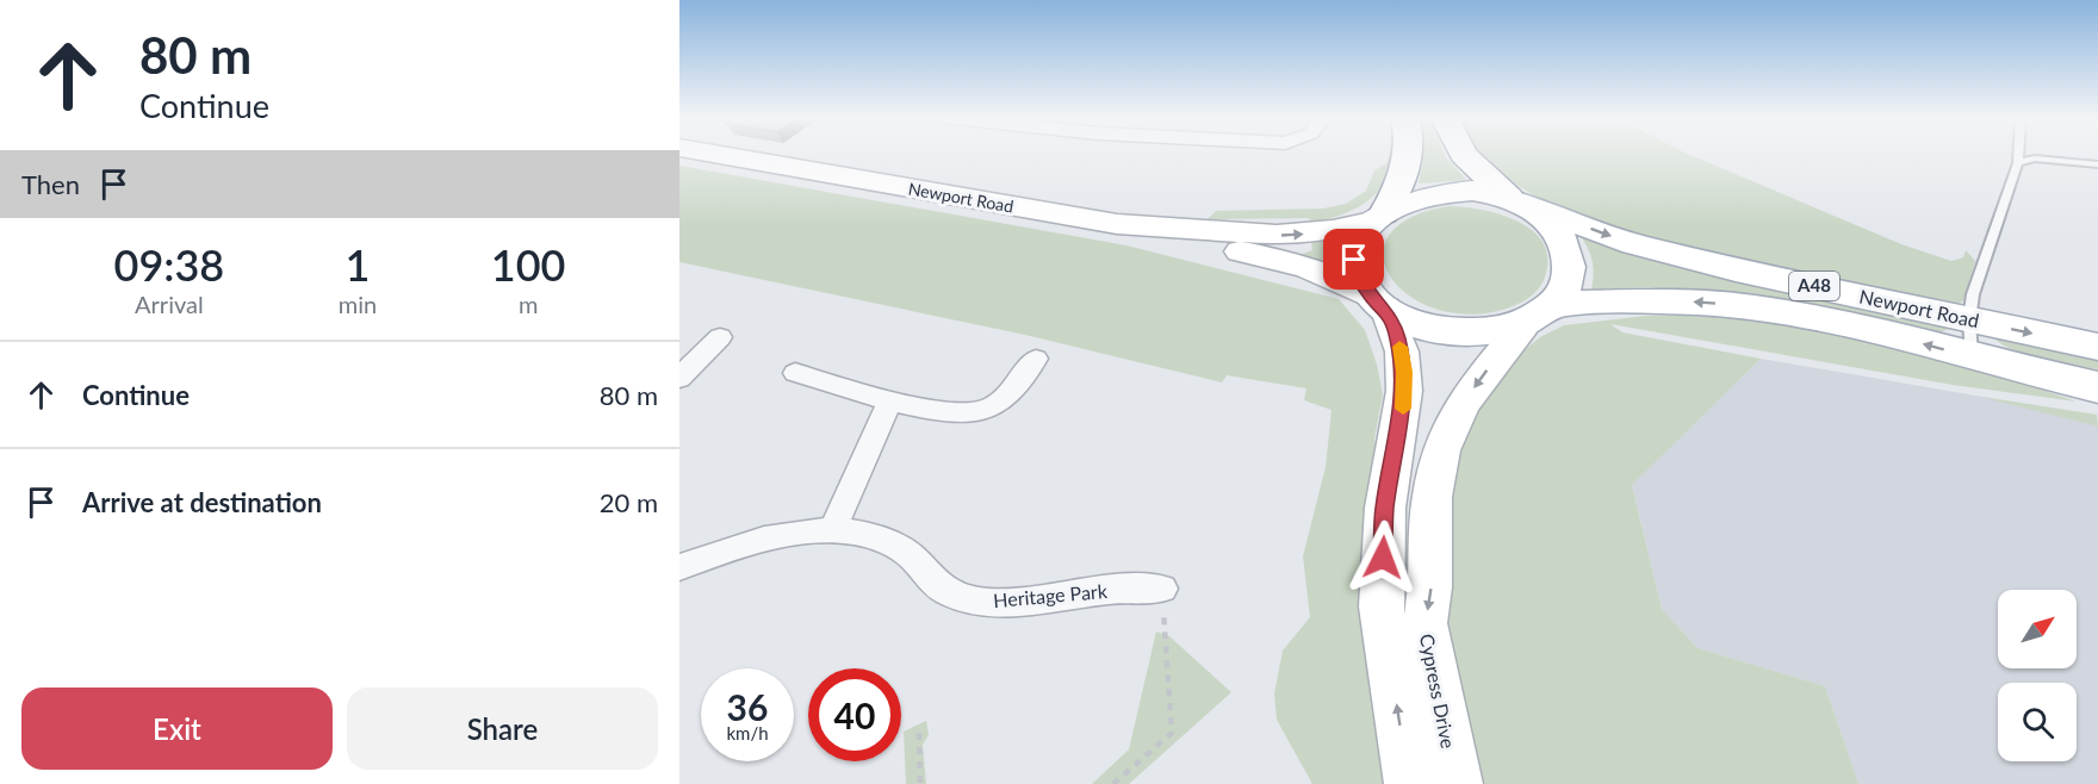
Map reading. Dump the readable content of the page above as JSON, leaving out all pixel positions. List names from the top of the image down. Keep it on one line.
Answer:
{"streets":{"main road":["Newport Road","A48","Cypress Drive"],"street":["Heritage Park"]},"crossings":[["Newport Road","A48"],["Newport Road","Cypress Drive"],["A48","Cypress Drive"]],"north":"top right","page":{"turn":["80 m","Continue"],"then":"Then","eta":["09:38","Arrival","1","min","100","m"],"list":[{"name":"Continue","value":"80 m"},{"name":"Arrive at destination","value":"20 m"}],"speed":"36 km/h","limit":"40","buttons":["Exit","Share"]}}
